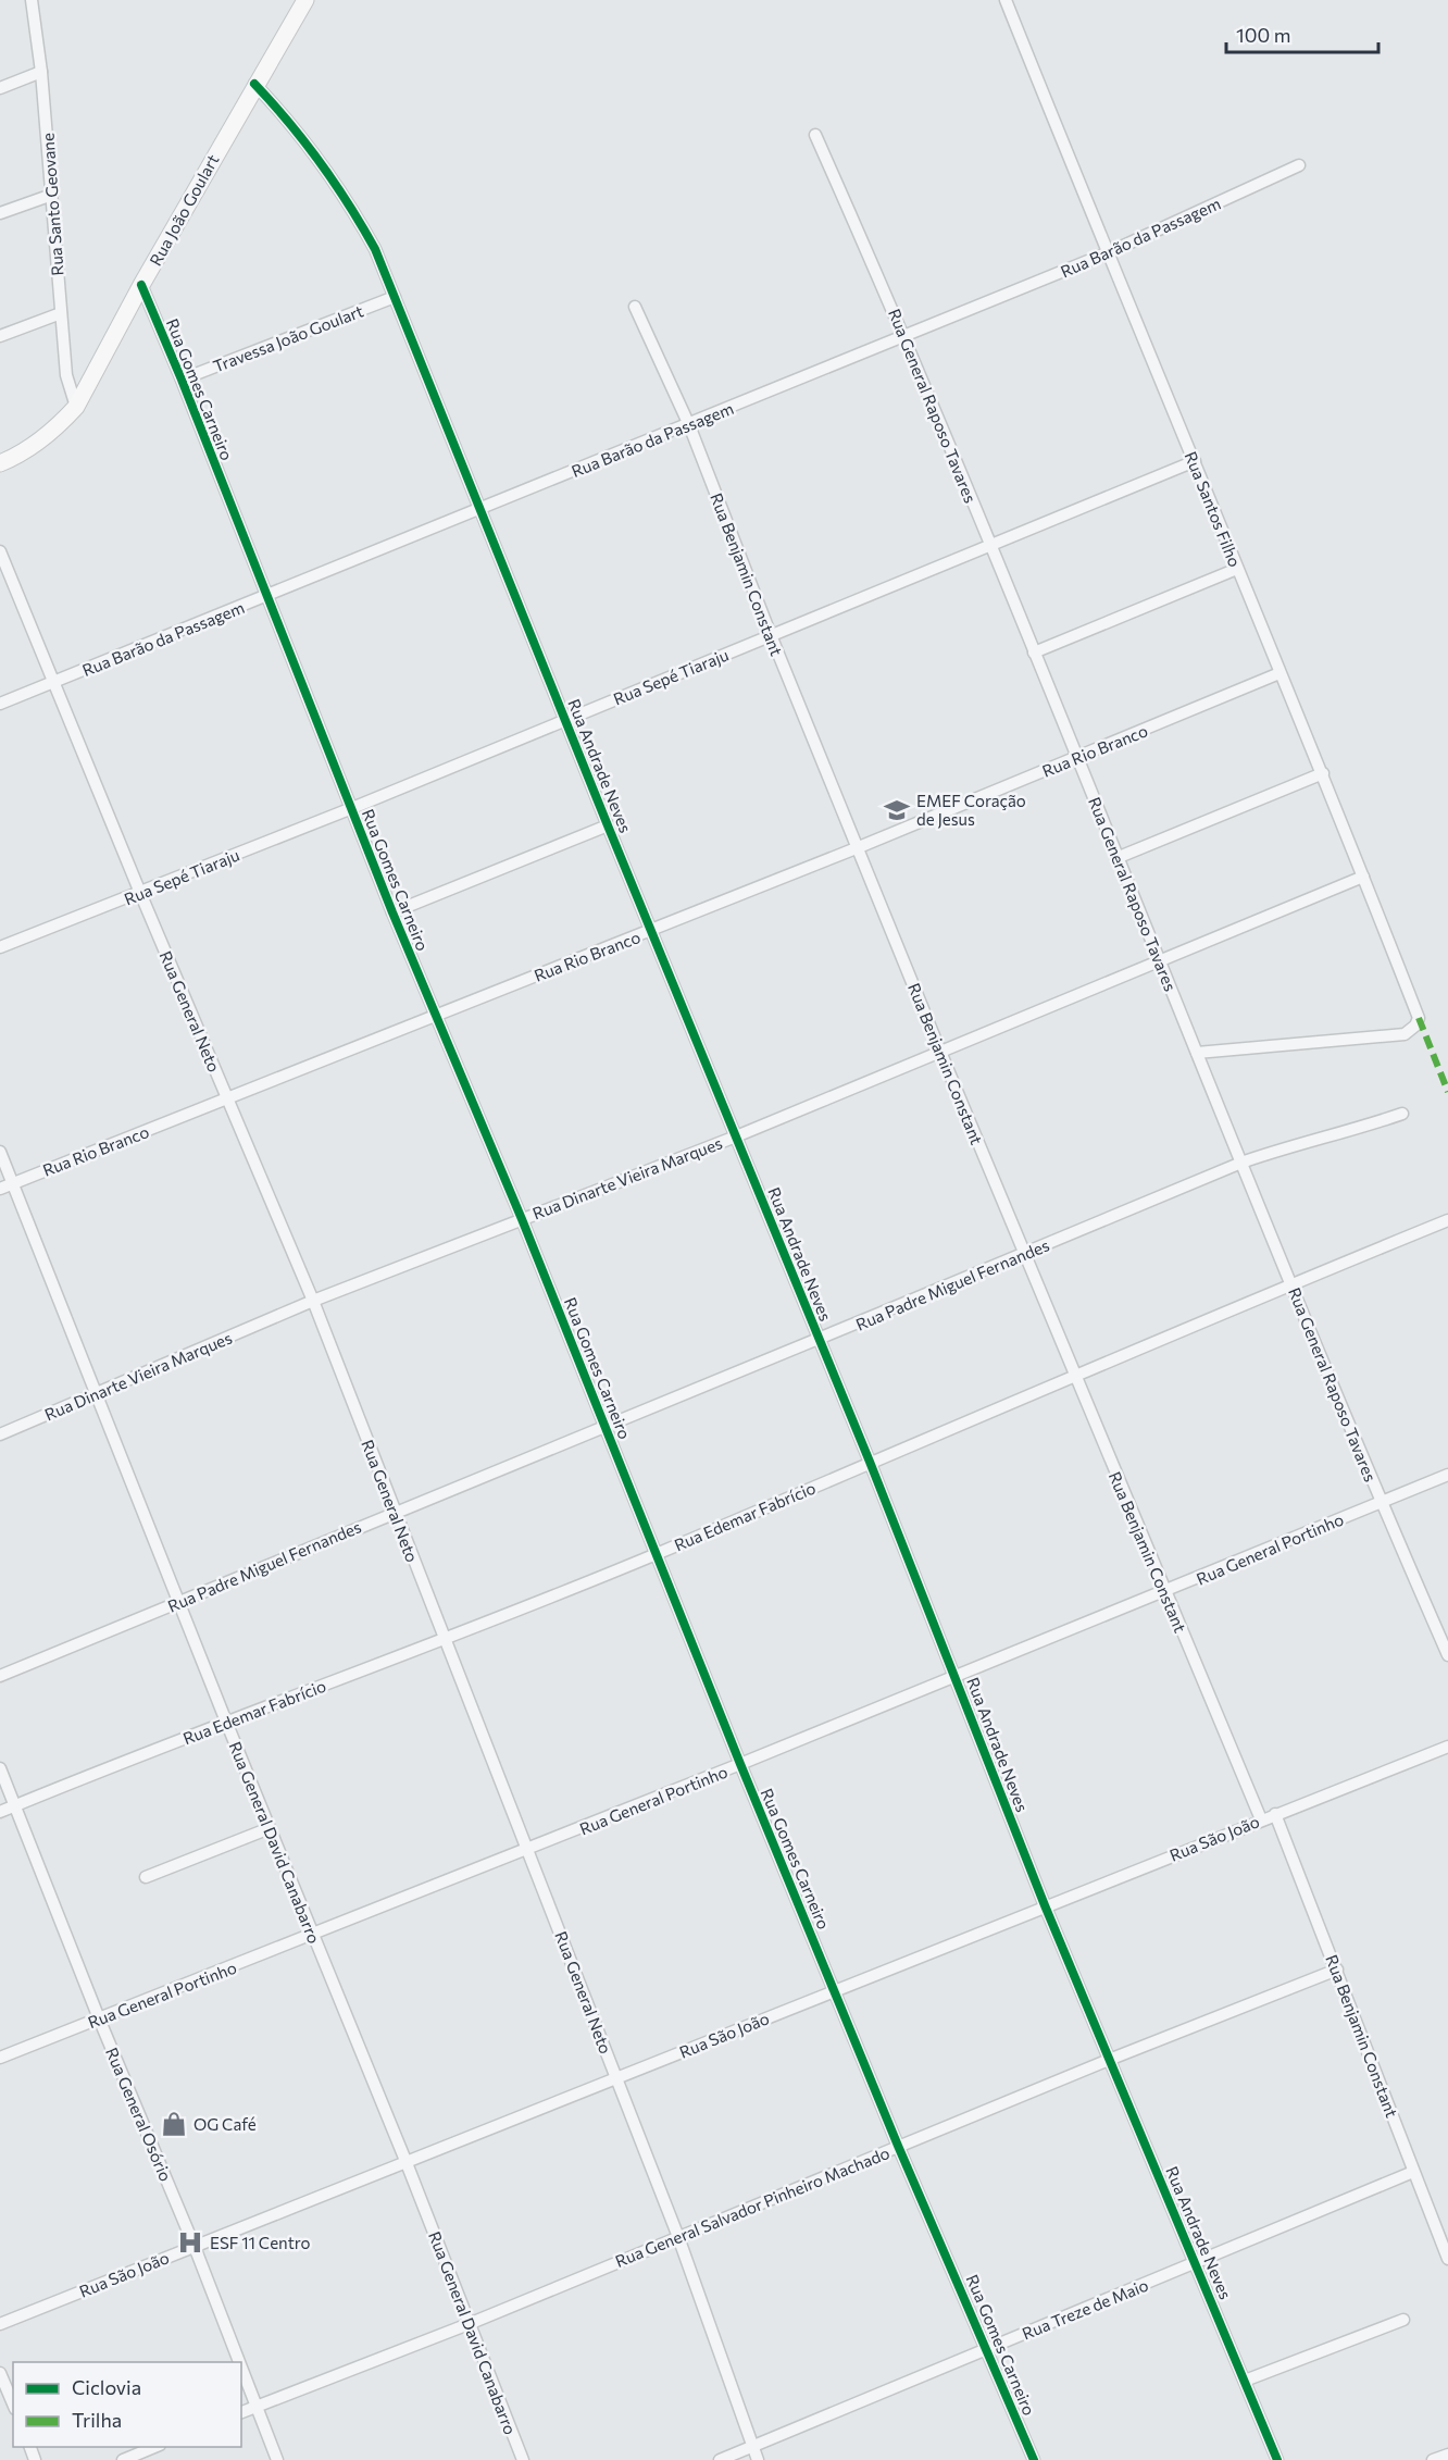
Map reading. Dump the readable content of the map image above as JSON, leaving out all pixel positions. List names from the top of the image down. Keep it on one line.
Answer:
{"streets":{"street":["Rua Santo Geovane","Rua João Goulart","Rua Barão da Passagem","Travessa João Goulart","Rua Gomes Carneiro","Rua General Raposo Tavares","Rua Santos Filho","Rua Benjamin Constant","Rua Sepé Tiaraju","Rua Rio Branco","Rua Andrade Neves","Rua General Neto","Rua Dinarte Vieira Marques","Rua Padre Miguel Fernandes","Rua Edemar Fabrício","Rua General Portinho","Rua São João","Rua General David Canabarro","Rua General Osório","Rua General Salvador Pinheiro Machado","Rua Treze de Maio"]},"crossings":[["Rua Santo Geovane","Rua João Goulart"],["Rua João Goulart","Rua Gomes Carneiro"],["Rua João Goulart","Rua Andrade Neves"],["Rua Barão da Passagem","Rua Gomes Carneiro"],["Rua Barão da Passagem","Rua General Raposo Tavares"],["Rua Barão da Passagem","Rua Santos Filho"],["Rua Barão da Passagem","Rua Benjamin Constant"],["Rua Barão da Passagem","Rua Andrade Neves"],["Rua Barão da Passagem","Rua General Neto"],["Travessa João Goulart","Rua Gomes Carneiro"],["Travessa João Goulart","Rua Andrade Neves"],["Rua Gomes Carneiro","Rua Sepé Tiaraju"],["Rua Gomes Carneiro","Rua Rio Branco"],["Rua Gomes Carneiro","Rua Dinarte Vieira Marques"],["Rua Gomes Carneiro","Rua Padre Miguel Fernandes"],["Rua Gomes Carneiro","Rua Edemar Fabrício"],["Rua Gomes Carneiro","Rua General Portinho"],["Rua Gomes Carneiro","Rua São João"],["Rua Gomes Carneiro","Rua General Salvador Pinheiro Machado"],["Rua Gomes Carneiro","Rua Treze de Maio"],["Rua General Raposo Tavares","Rua Santos Filho"],["Rua General Raposo Tavares","Rua Sepé Tiaraju"],["Rua General Raposo Tavares","Rua Rio Branco"],["Rua General Raposo Tavares","Rua Dinarte Vieira Marques"],["Rua General Raposo Tavares","Rua Padre Miguel Fernandes"],["Rua General Raposo Tavares","Rua Edemar Fabrício"],["Rua General Raposo Tavares","Rua General Portinho"],["Rua Santos Filho","Rua Sepé Tiaraju"],["Rua Santos Filho","Rua Rio Branco"],["Rua Santos Filho","Rua Dinarte Vieira Marques"],["Rua Benjamin Constant","Rua Sepé Tiaraju"],["Rua Benjamin Constant","Rua Rio Branco"],["Rua Benjamin Constant","Rua Dinarte Vieira Marques"],["Rua Benjamin Constant","Rua Padre Miguel Fernandes"],["Rua Benjamin Constant","Rua Edemar Fabrício"],["Rua Benjamin Constant","Rua General Portinho"],["Rua Benjamin Constant","Rua São João"],["Rua Benjamin Constant","Rua General Salvador Pinheiro Machado"],["Rua Benjamin Constant","Rua Treze de Maio"],["Rua Sepé Tiaraju","Rua Andrade Neves"],["Rua Sepé Tiaraju","Rua General Neto"],["Rua Rio Branco","Rua Andrade Neves"],["Rua Rio Branco","Rua General Neto"],["Rua Rio Branco","Rua General David Canabarro"],["Rua Andrade Neves","Rua Dinarte Vieira Marques"],["Rua Andrade Neves","Rua Padre Miguel Fernandes"],["Rua Andrade Neves","Rua Edemar Fabrício"],["Rua Andrade Neves","Rua General Portinho"],["Rua Andrade Neves","Rua São João"],["Rua Andrade Neves","Rua General Salvador Pinheiro Machado"],["Rua Andrade Neves","Rua Treze de Maio"],["Rua General Neto","Rua Dinarte Vieira Marques"],["Rua General Neto","Rua Padre Miguel Fernandes"],["Rua General Neto","Rua Edemar Fabrício"],["Rua General Neto","Rua General Portinho"],["Rua General Neto","Rua São João"],["Rua General Neto","Rua General Salvador Pinheiro Machado"],["Rua General Neto","Rua Treze de Maio"],["Rua Dinarte Vieira Marques","Rua General David Canabarro"],["Rua Padre Miguel Fernandes","Rua General David Canabarro"],["Rua Edemar Fabrício","Rua General David Canabarro"],["Rua Edemar Fabrício","Rua General Osório"],["Rua General Portinho","Rua General David Canabarro"],["Rua General Portinho","Rua General Osório"],["Rua São João","Rua General David Canabarro"],["Rua São João","Rua General Osório"],["Rua General David Canabarro","Rua General Salvador Pinheiro Machado"],["Rua General Osório","Rua General Salvador Pinheiro Machado"]],"places":{"school or university":["EMEF Coração de Jesus"],"shop":["OG Café"],"hospital":["ESF 11 Centro"]},"legend":["Ciclovia","Trilha"],"scale_bar":"100 m"}
